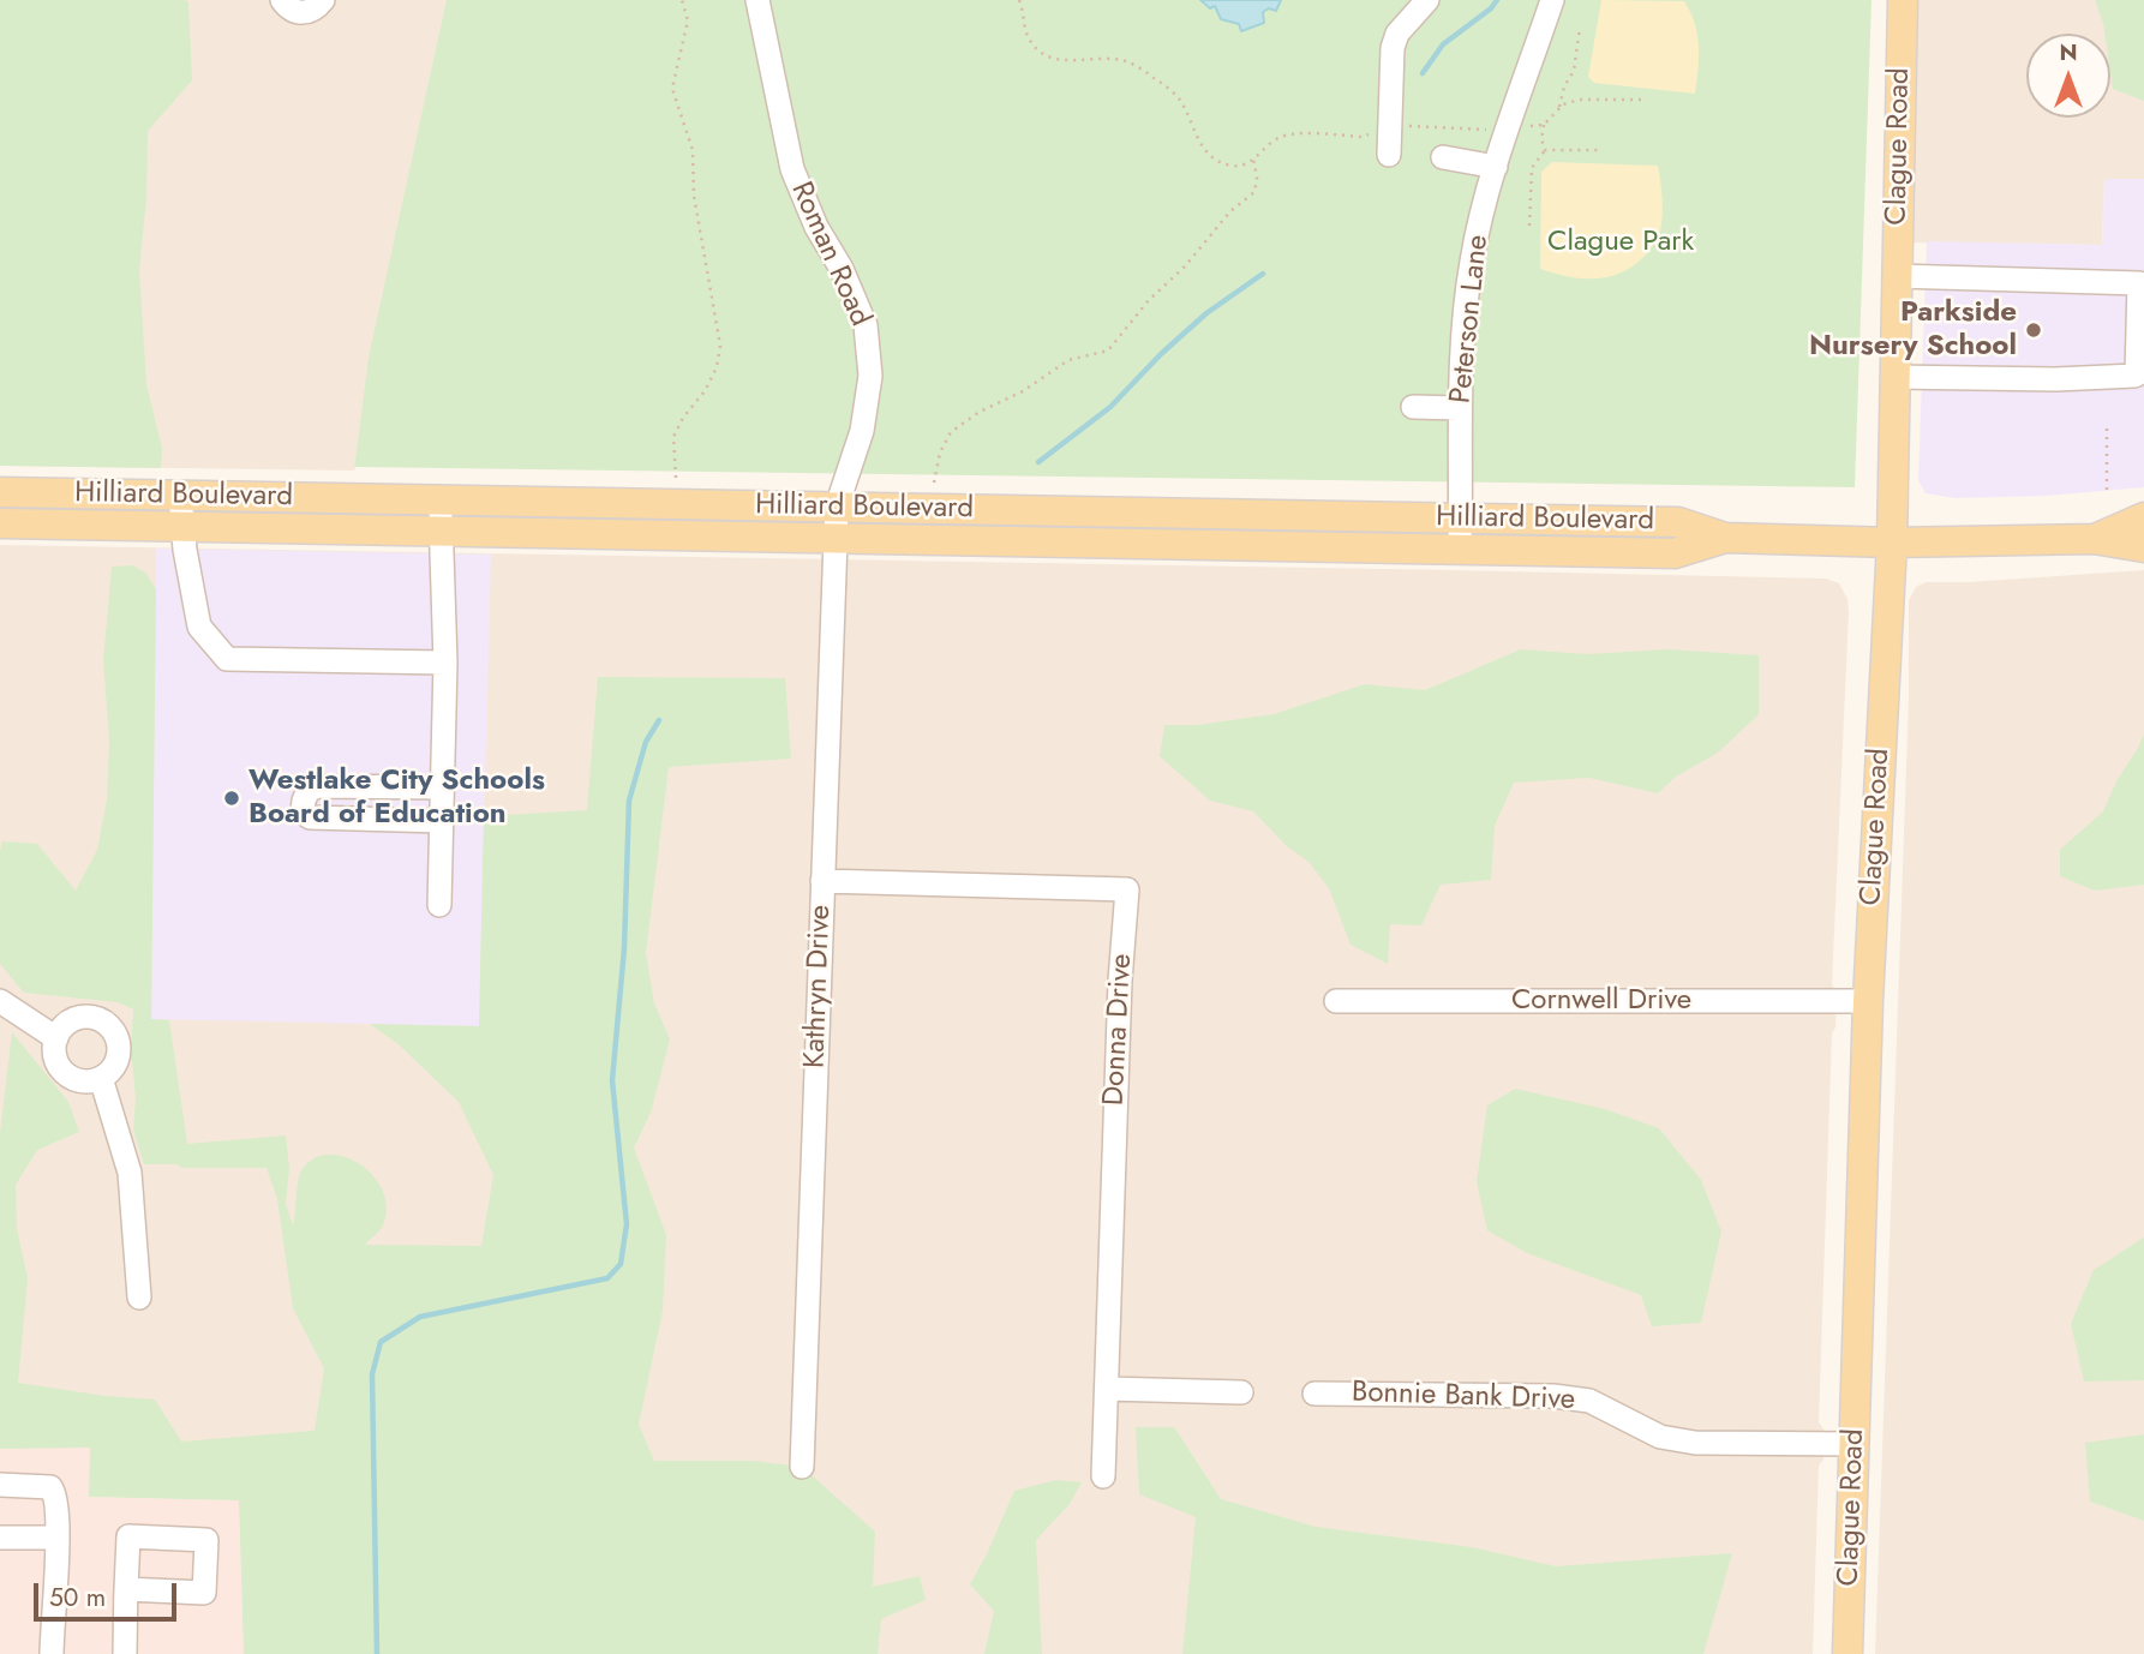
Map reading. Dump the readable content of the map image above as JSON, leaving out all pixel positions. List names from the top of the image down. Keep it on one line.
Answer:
{"streets":{"main road":["Clague Road","Hilliard Boulevard"],"street":["Roman Road","Peterson Lane","Kathryn Drive","Cornwell Drive","Donna Drive","Bonnie Bank Drive"]},"crossings":[["Clague Road","Hilliard Boulevard"],["Clague Road","Cornwell Drive"],["Clague Road","Bonnie Bank Drive"],["Roman Road","Hilliard Boulevard"],["Roman Road","Kathryn Drive"],["Peterson Lane","Hilliard Boulevard"],["Hilliard Boulevard","Kathryn Drive"],["Kathryn Drive","Donna Drive"]],"parks":["Clague Park"],"places":["Parkside Nursery School","Westlake City Schools Board of Education"],"scale_bar":"50 m","north":"top"}
